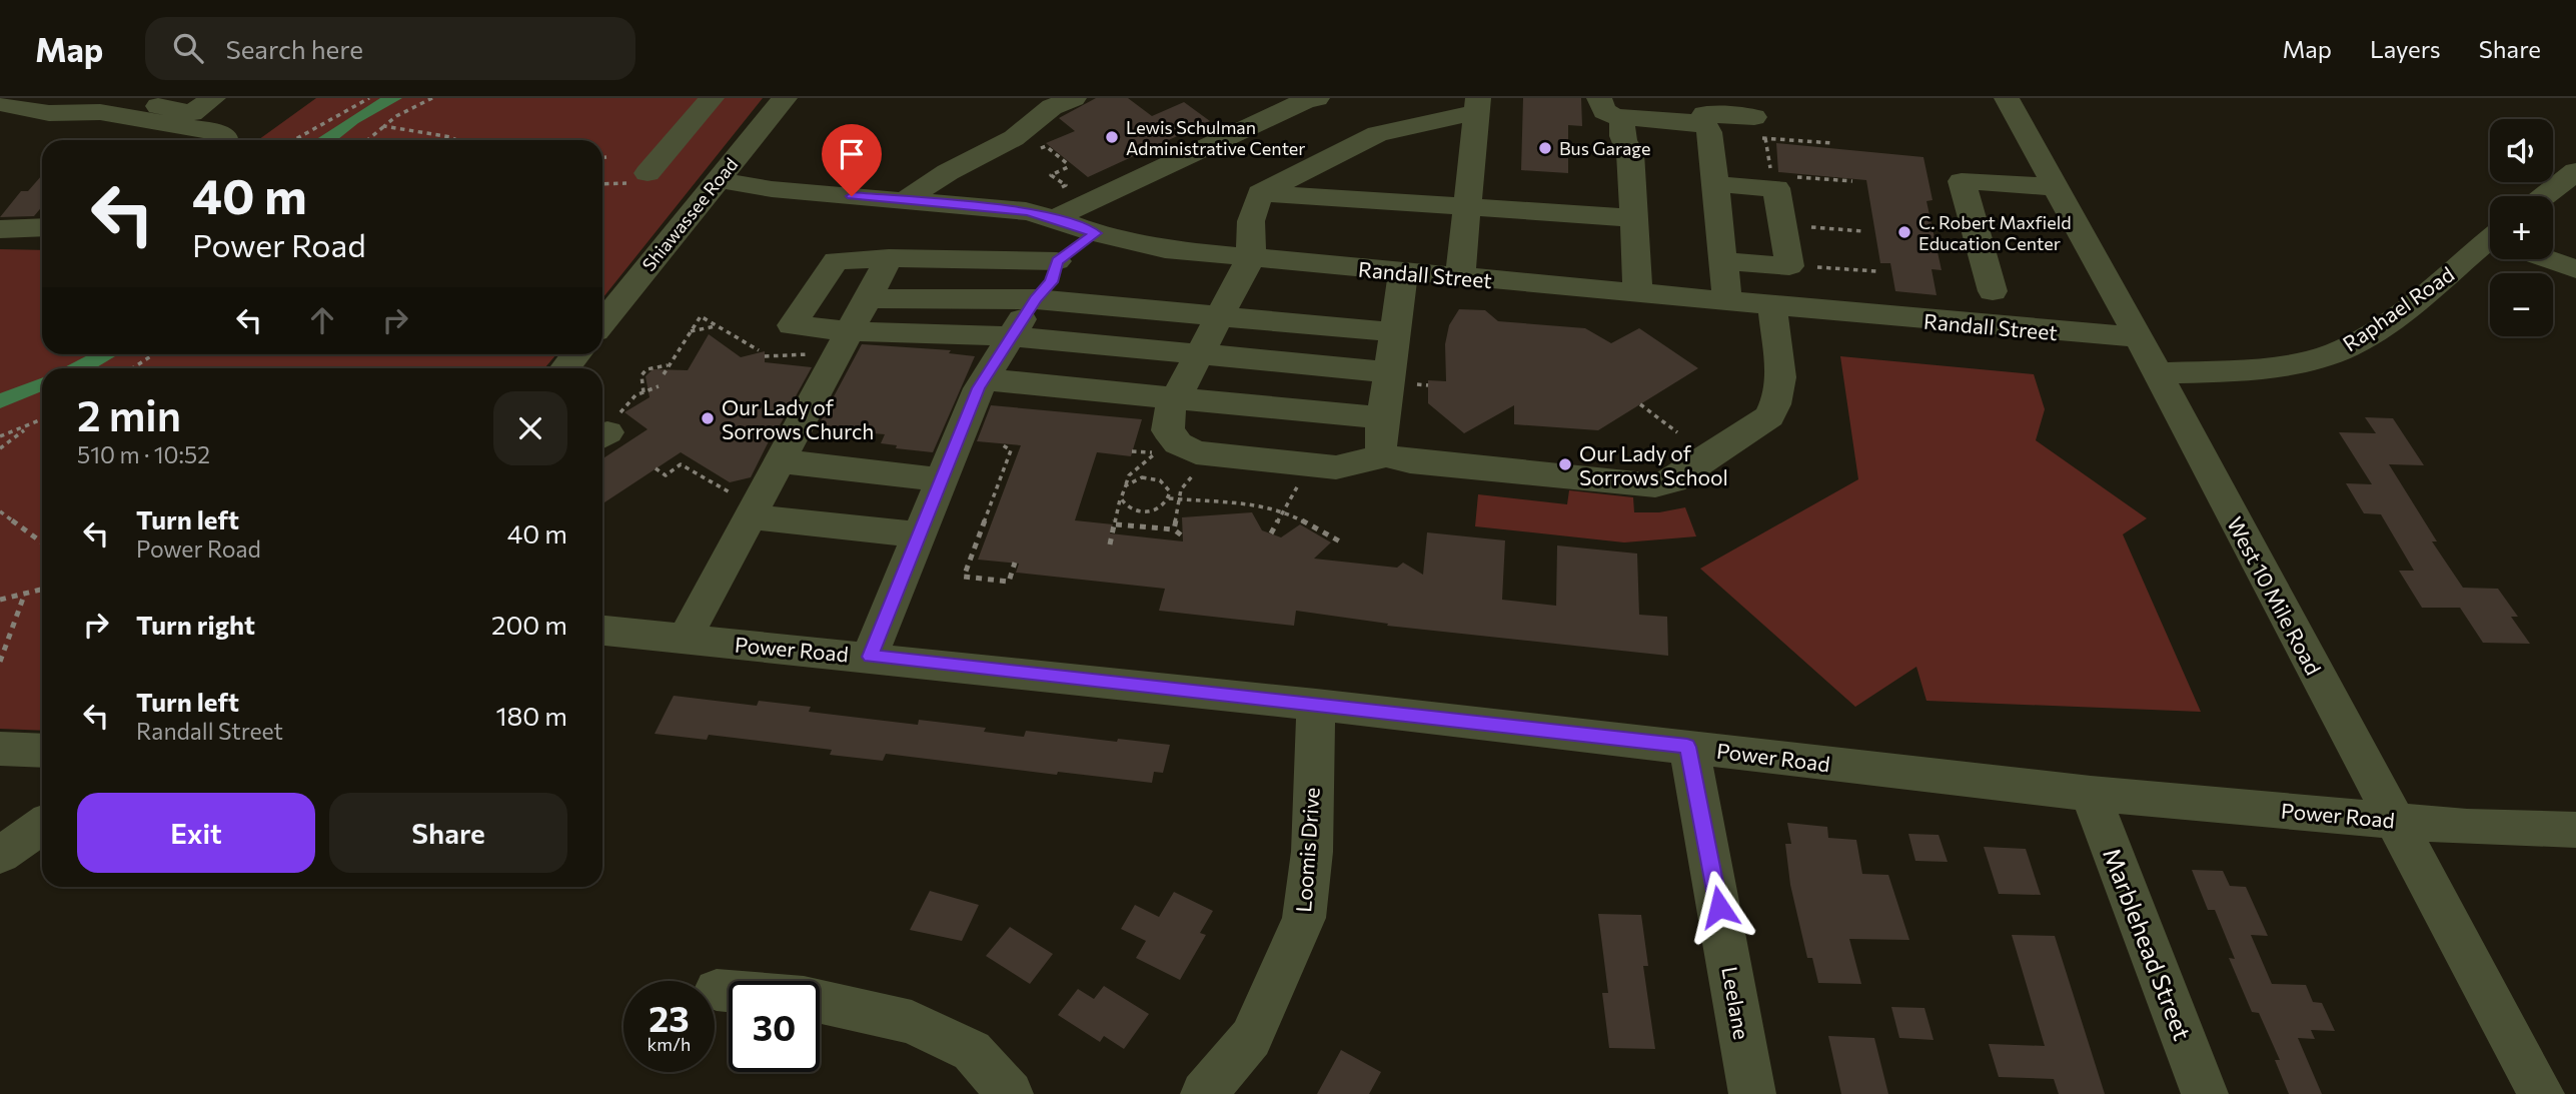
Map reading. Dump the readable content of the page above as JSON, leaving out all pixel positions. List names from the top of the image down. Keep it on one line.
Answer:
{"streets":{"street":["Shiawassee Road","Randall Street","Raphael Road","West 10 Mile Road","Power Road","Loomis Drive","Marblehead Street","Leelane"]},"crossings":[["Shiawassee Road","Randall Street"],["Randall Street","West 10 Mile Road"],["Raphael Road","West 10 Mile Road"],["West 10 Mile Road","Power Road"],["Power Road","Loomis Drive"],["Power Road","Marblehead Street"],["Power Road","Leelane"]],"places":["Lewis Schulman Administrative Center","Bus Garage","C. Robert Maxfield Education Center","Our Lady of Sorrows Church","Our Lady of Sorrows School"],"page":{"header":"Map","search":"Search here","nav":["Map","Layers","Share"],"map_buttons":["+","−"],"turn":["40 m","Power Road"],"heading":["2 min","510 m · 10:52"],"list":[{"name":"Turn left","note":"Power Road","value":"40 m"},{"name":"Turn right","value":"200 m"},{"name":"Turn left","note":"Randall Street","value":"180 m"}],"buttons":["Exit","Share"],"speed":"23 km/h","limit":"30"}}
